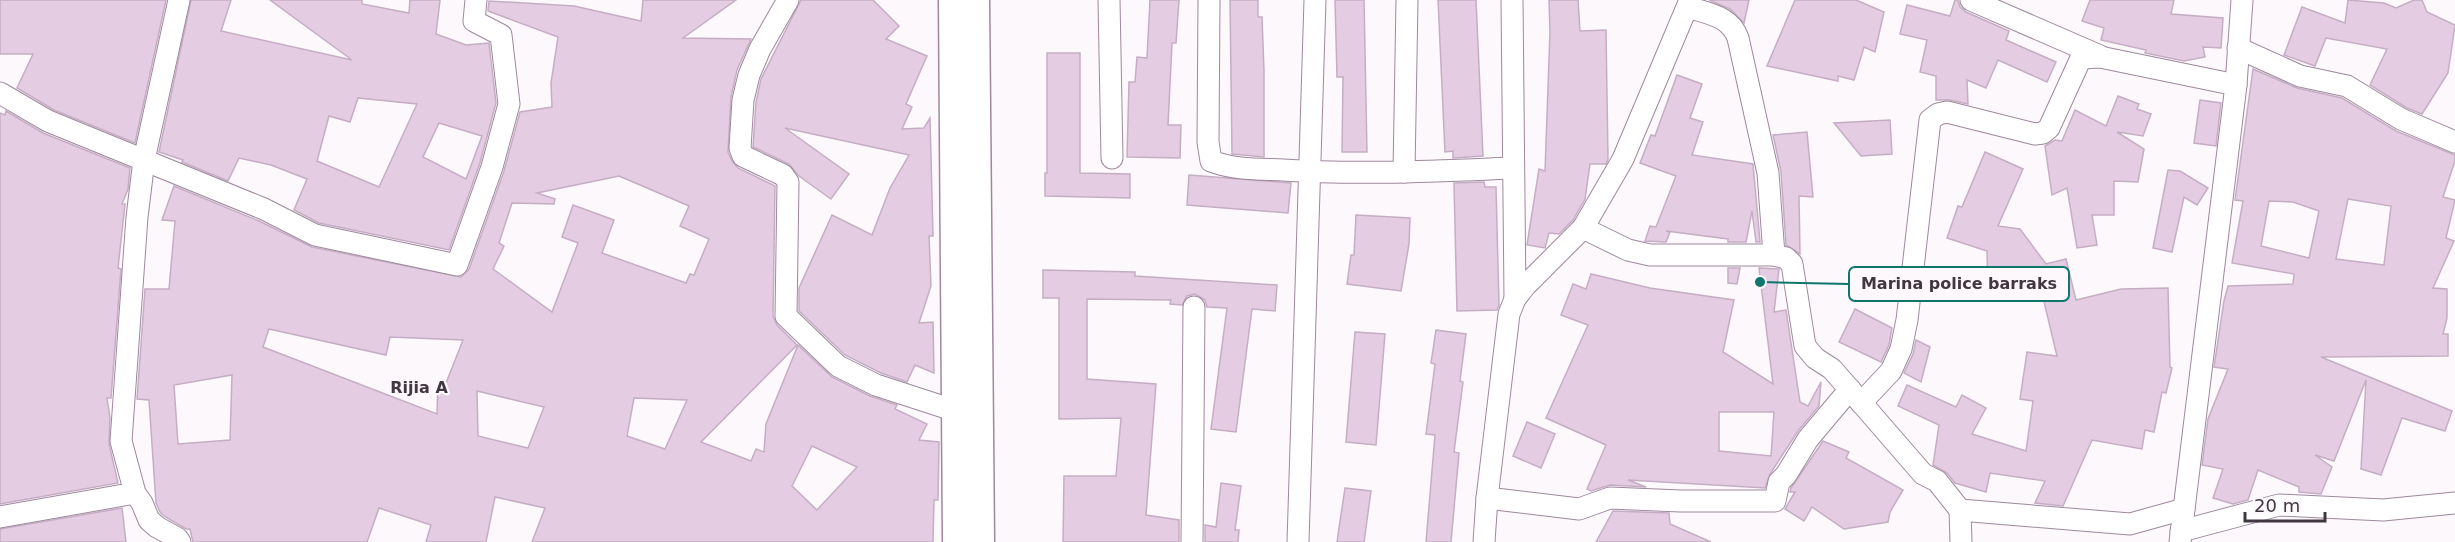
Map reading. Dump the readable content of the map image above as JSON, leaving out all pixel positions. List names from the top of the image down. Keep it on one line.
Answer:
{"districts":["Rijia A"],"places":["Marina police barraks"],"scale_bar":"20 m"}
